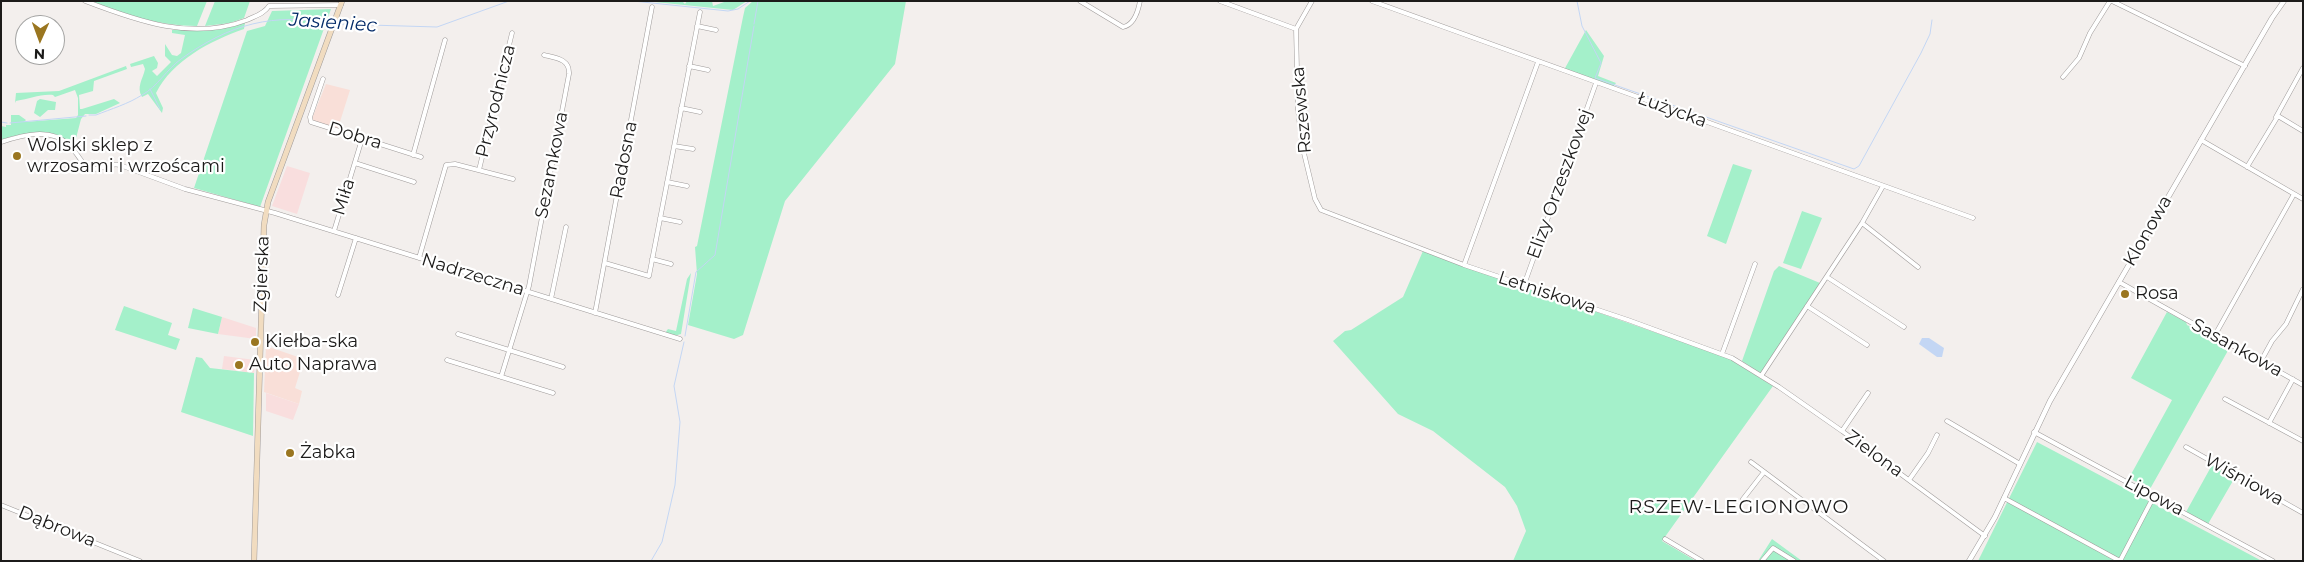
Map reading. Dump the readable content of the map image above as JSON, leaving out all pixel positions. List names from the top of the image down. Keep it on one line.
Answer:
{"streets":{"main road":["Zgierska"],"street":["Przyrodnicza","Rszewska","Łużycka","Dobra","Radosna","Sezamkowa","Elizy Orzeszkowej","Miła","Klonowa","Nadrzeczna","Letniskowa","Sasankowa","Zielona","Wiśniowa","Lipowa","Dąbrowa"]},"crossings":[["Przyrodnicza","Nadrzeczna"],["Rszewska","Letniskowa"],["Łużycka","Elizy Orzeszkowej"],["Dobra","Miła"],["Radosna","Nadrzeczna"],["Sezamkowa","Nadrzeczna"],["Elizy Orzeszkowej","Letniskowa"],["Miła","Nadrzeczna"],["Klonowa","Sasankowa"],["Klonowa","Zielona"],["Klonowa","Lipowa"],["Zgierska","Nadrzeczna"],["Letniskowa","Zielona"]],"districts":["RSZEW-LEGIONOWO"],"water":["Jasieniec"],"places":["Wolski sklep z wrzosami i wrzoścami","Rosa","Kiełba-ska","Auto Naprawa","Żabka"],"north":"bottom"}
